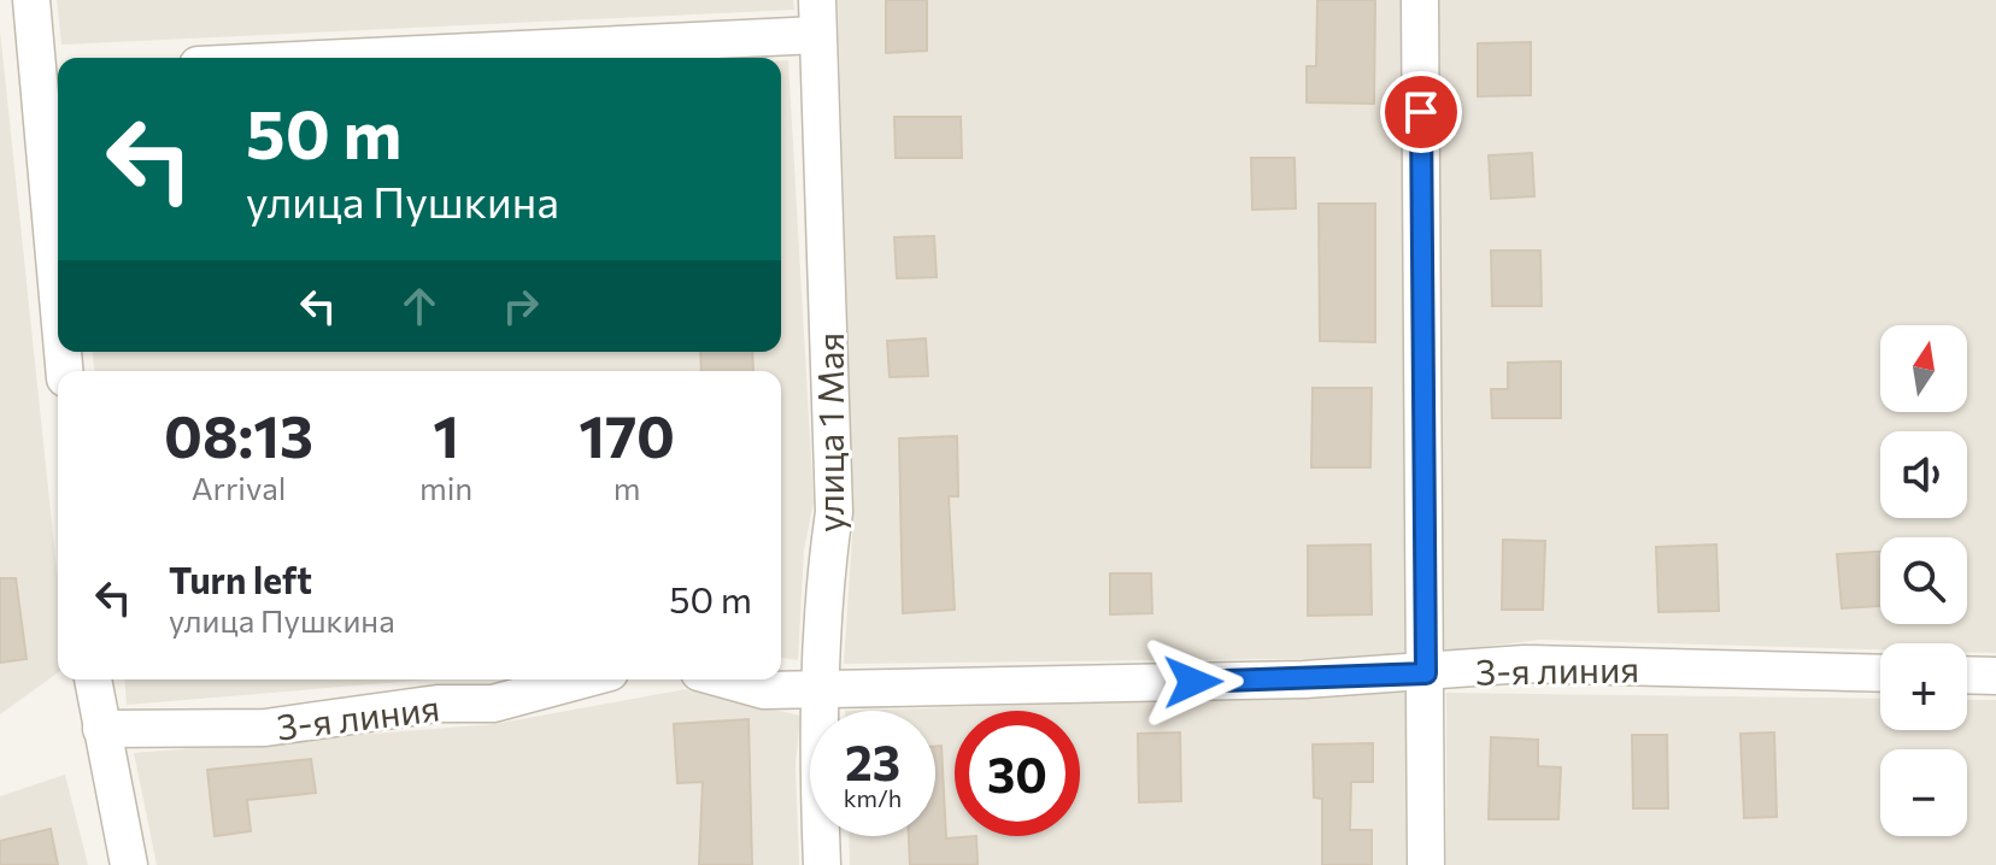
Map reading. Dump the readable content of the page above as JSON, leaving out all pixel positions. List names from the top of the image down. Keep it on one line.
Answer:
{"streets":{"street":["улица 1 Мая","3-я линия"]},"crossings":[["улица 1 Мая","3-я линия"]],"north":"top","page":{"turn":["50 m","улица Пушкина"],"map_buttons":["+","−"],"eta":["08:13","Arrival","1","min","170","m"],"list":[{"name":"Turn left","note":"улица Пушкина","value":"50 m"}],"speed":"23 km/h","limit":"30"}}
